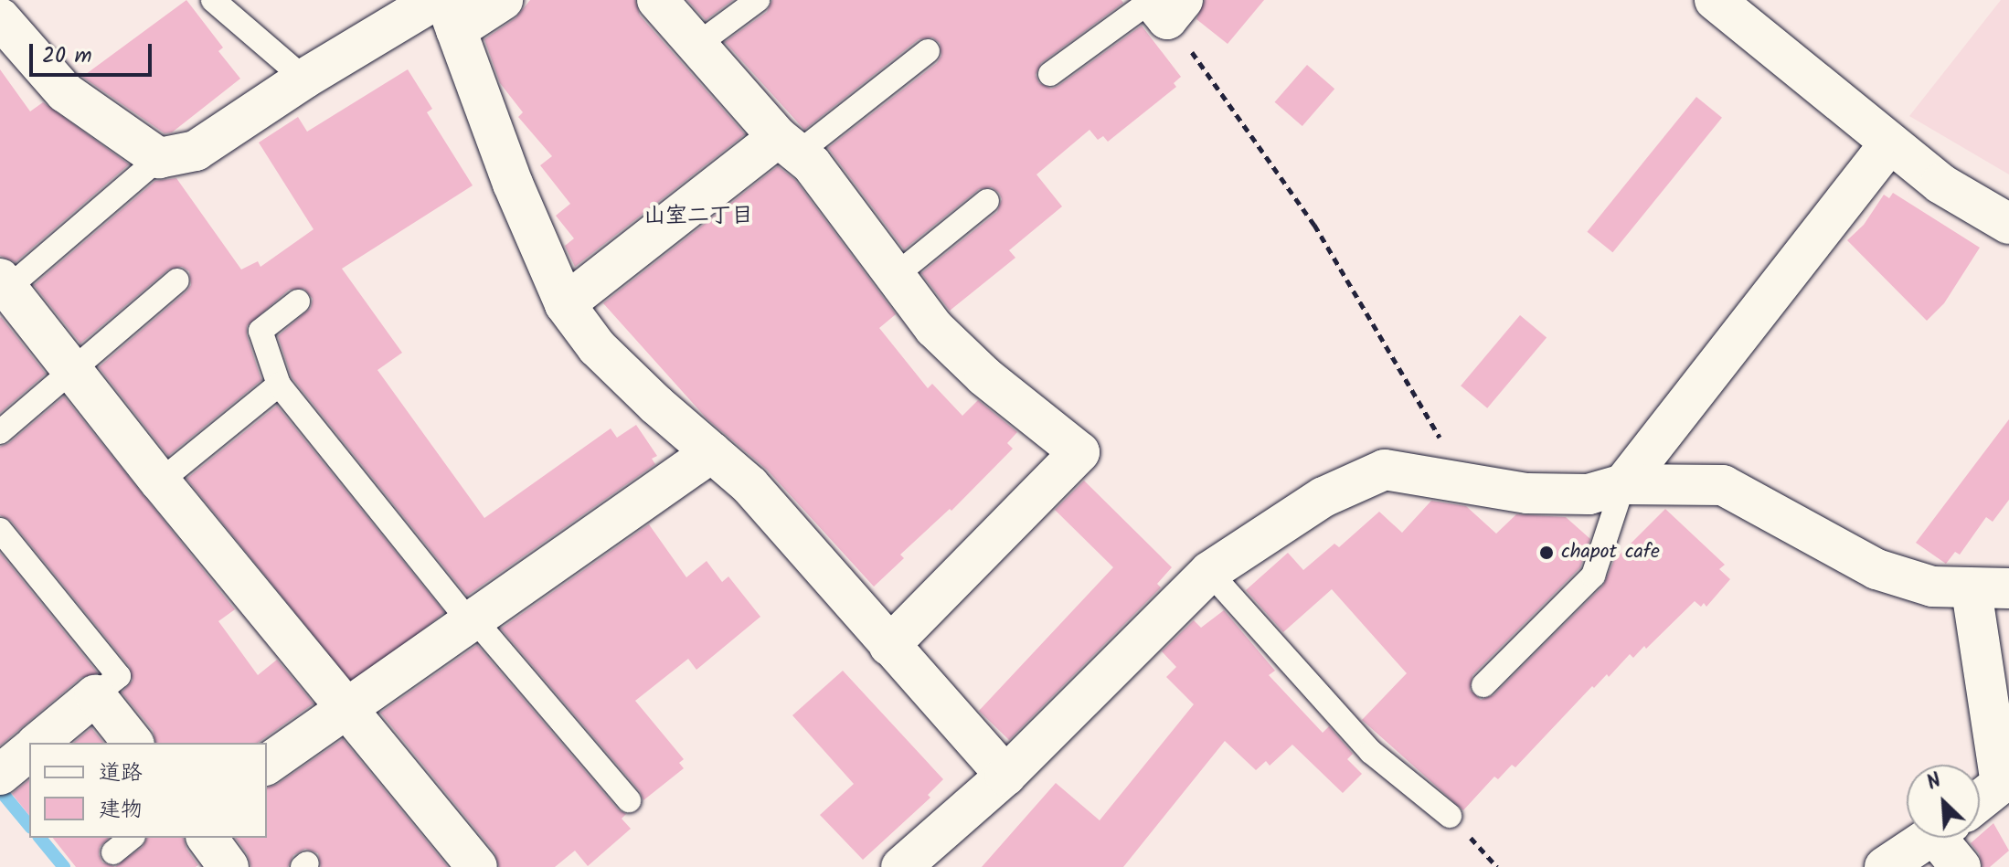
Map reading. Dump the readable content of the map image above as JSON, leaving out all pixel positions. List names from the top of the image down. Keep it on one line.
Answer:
{"districts":["山室二丁目"],"places":["chapot cafe"],"legend":["道路","建物"],"scale_bar":"20 m","north":"top left"}
